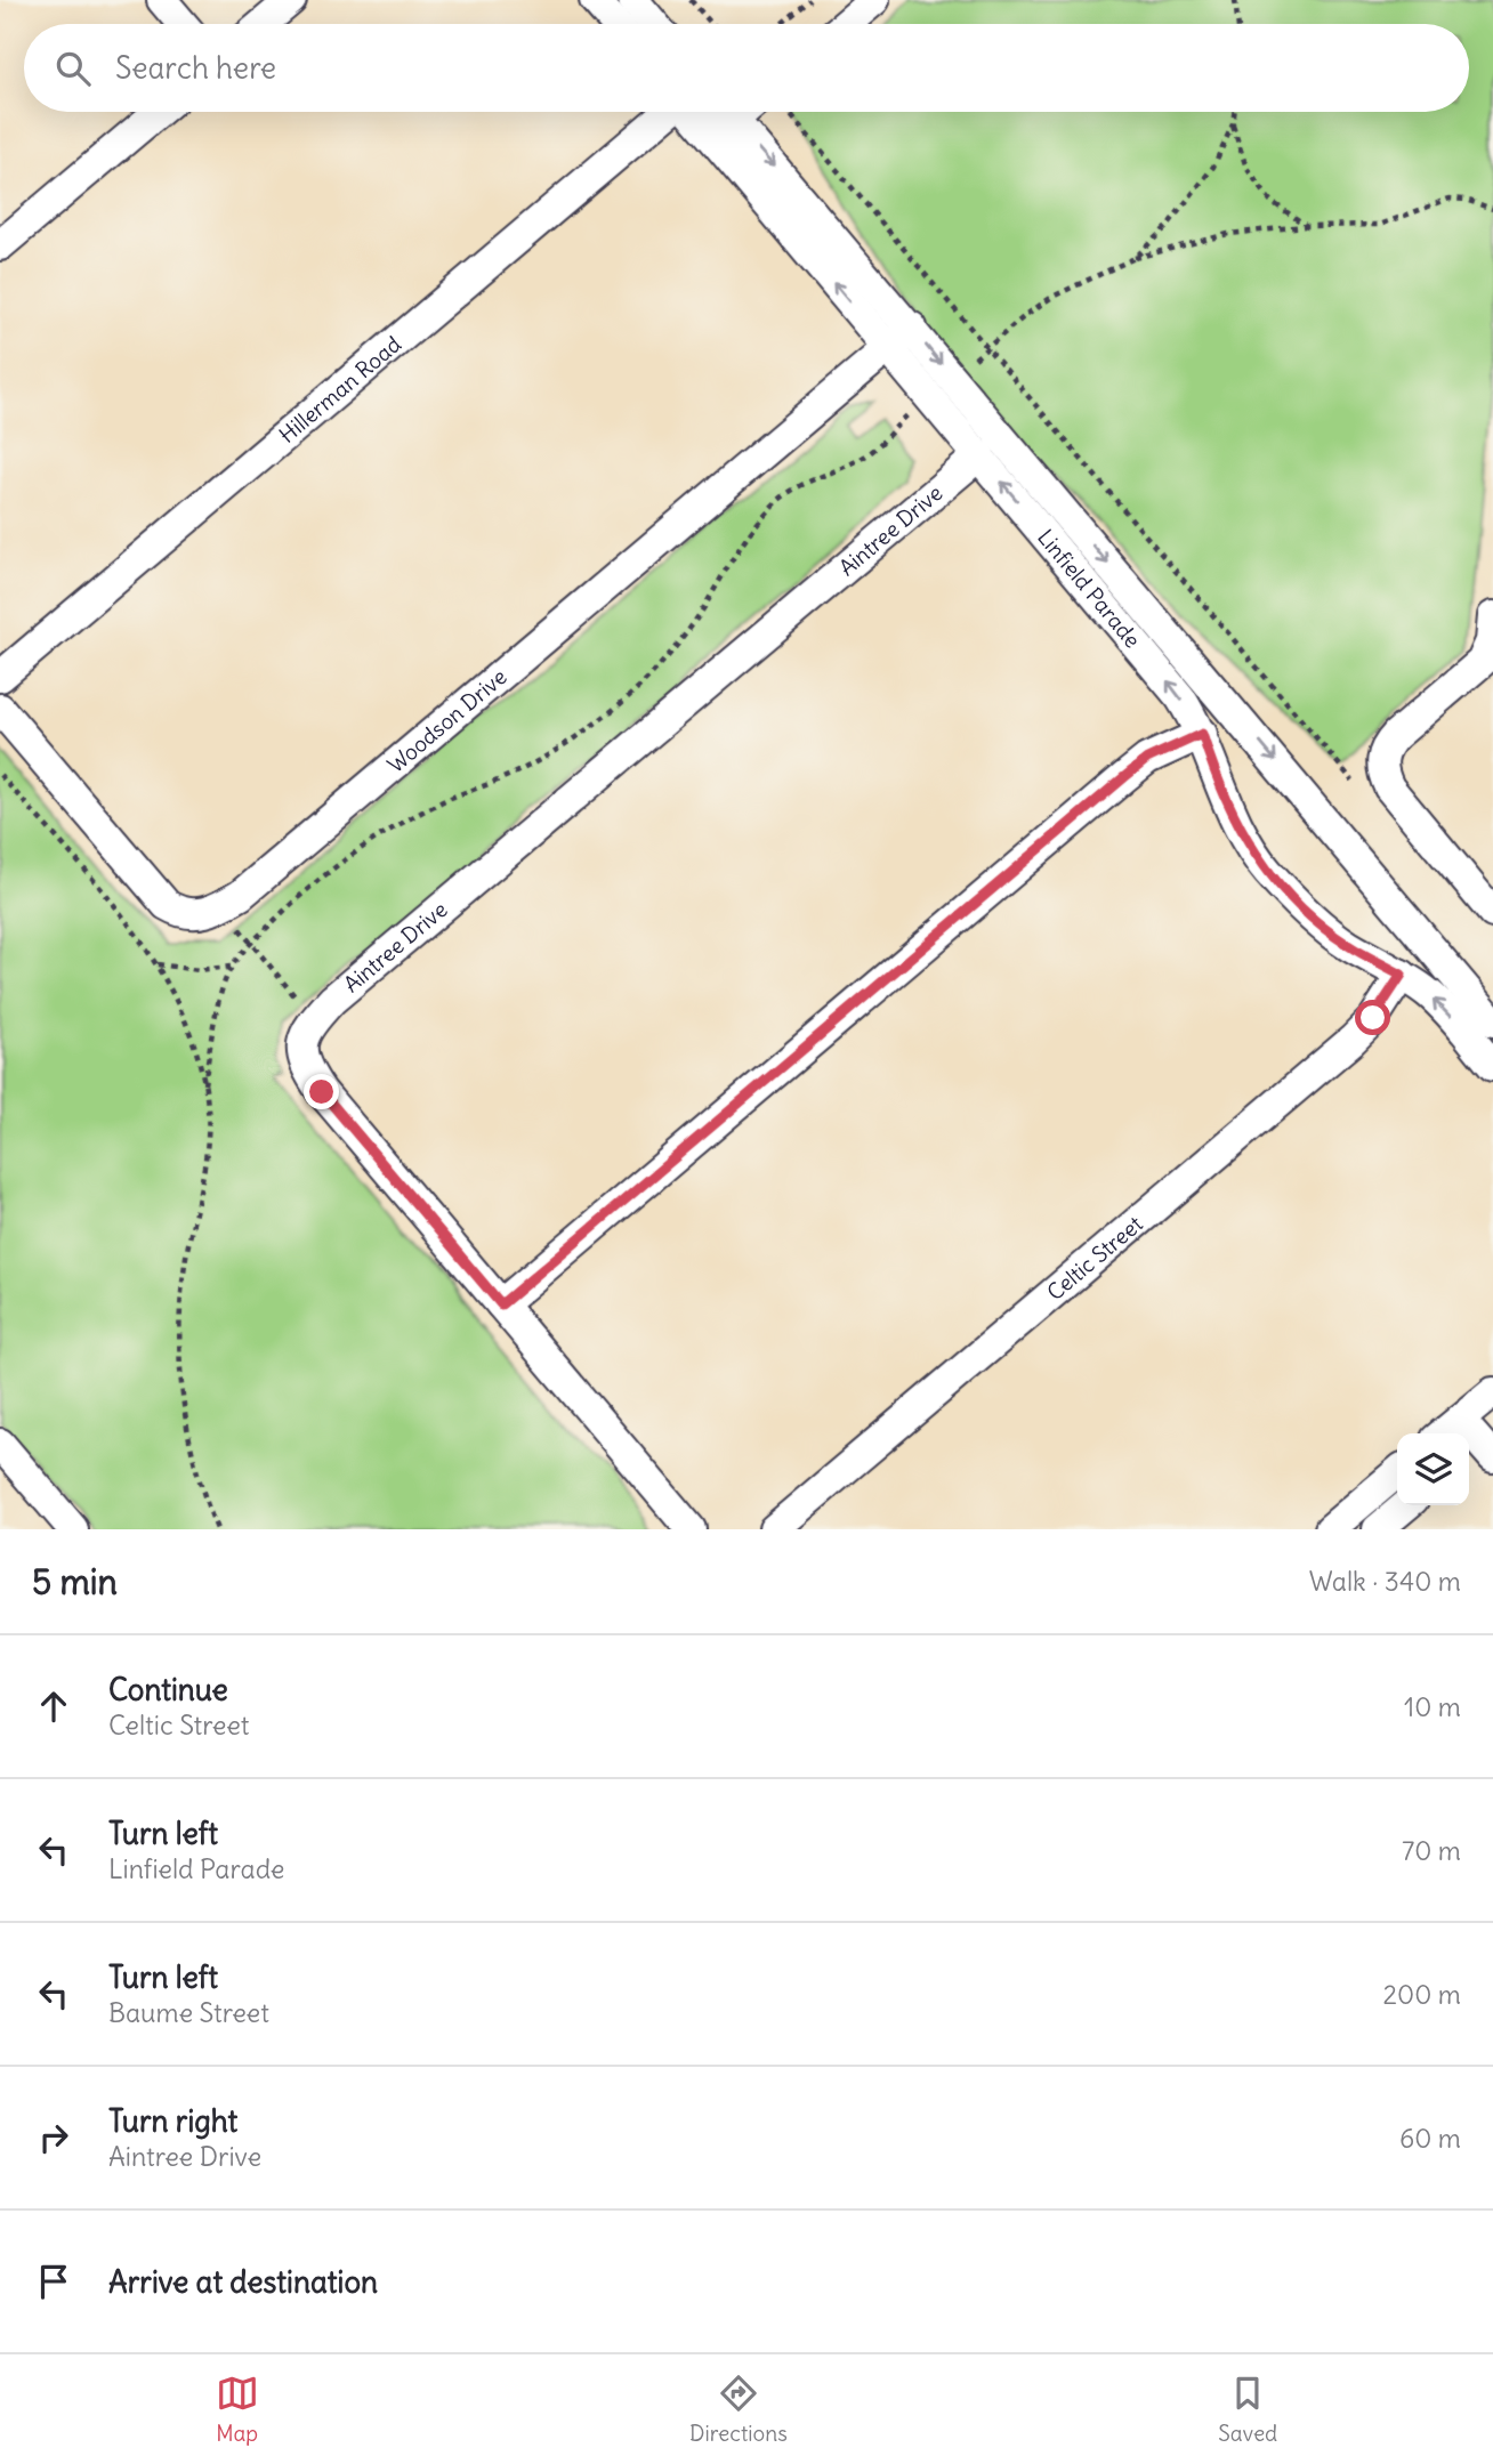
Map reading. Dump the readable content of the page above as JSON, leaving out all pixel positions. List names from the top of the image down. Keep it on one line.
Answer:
{"streets":{"street":["Hillerman Road","Aintree Drive","Linfield Parade","Woodson Drive","Celtic Street"]},"crossings":[["Aintree Drive","Linfield Parade"],["Linfield Parade","Woodson Drive"],["Linfield Parade","Celtic Street"]],"page":{"search":"Search here","heading":["5 min","Walk · 340 m"],"list":[["Continue","Celtic Street","10 m"],["Turn left","Linfield Parade","70 m"],["Turn left","Baume Street","200 m"],["Turn right","Aintree Drive","60 m"],"Arrive at destination"],"nav":["Map","Directions","Saved"]}}
